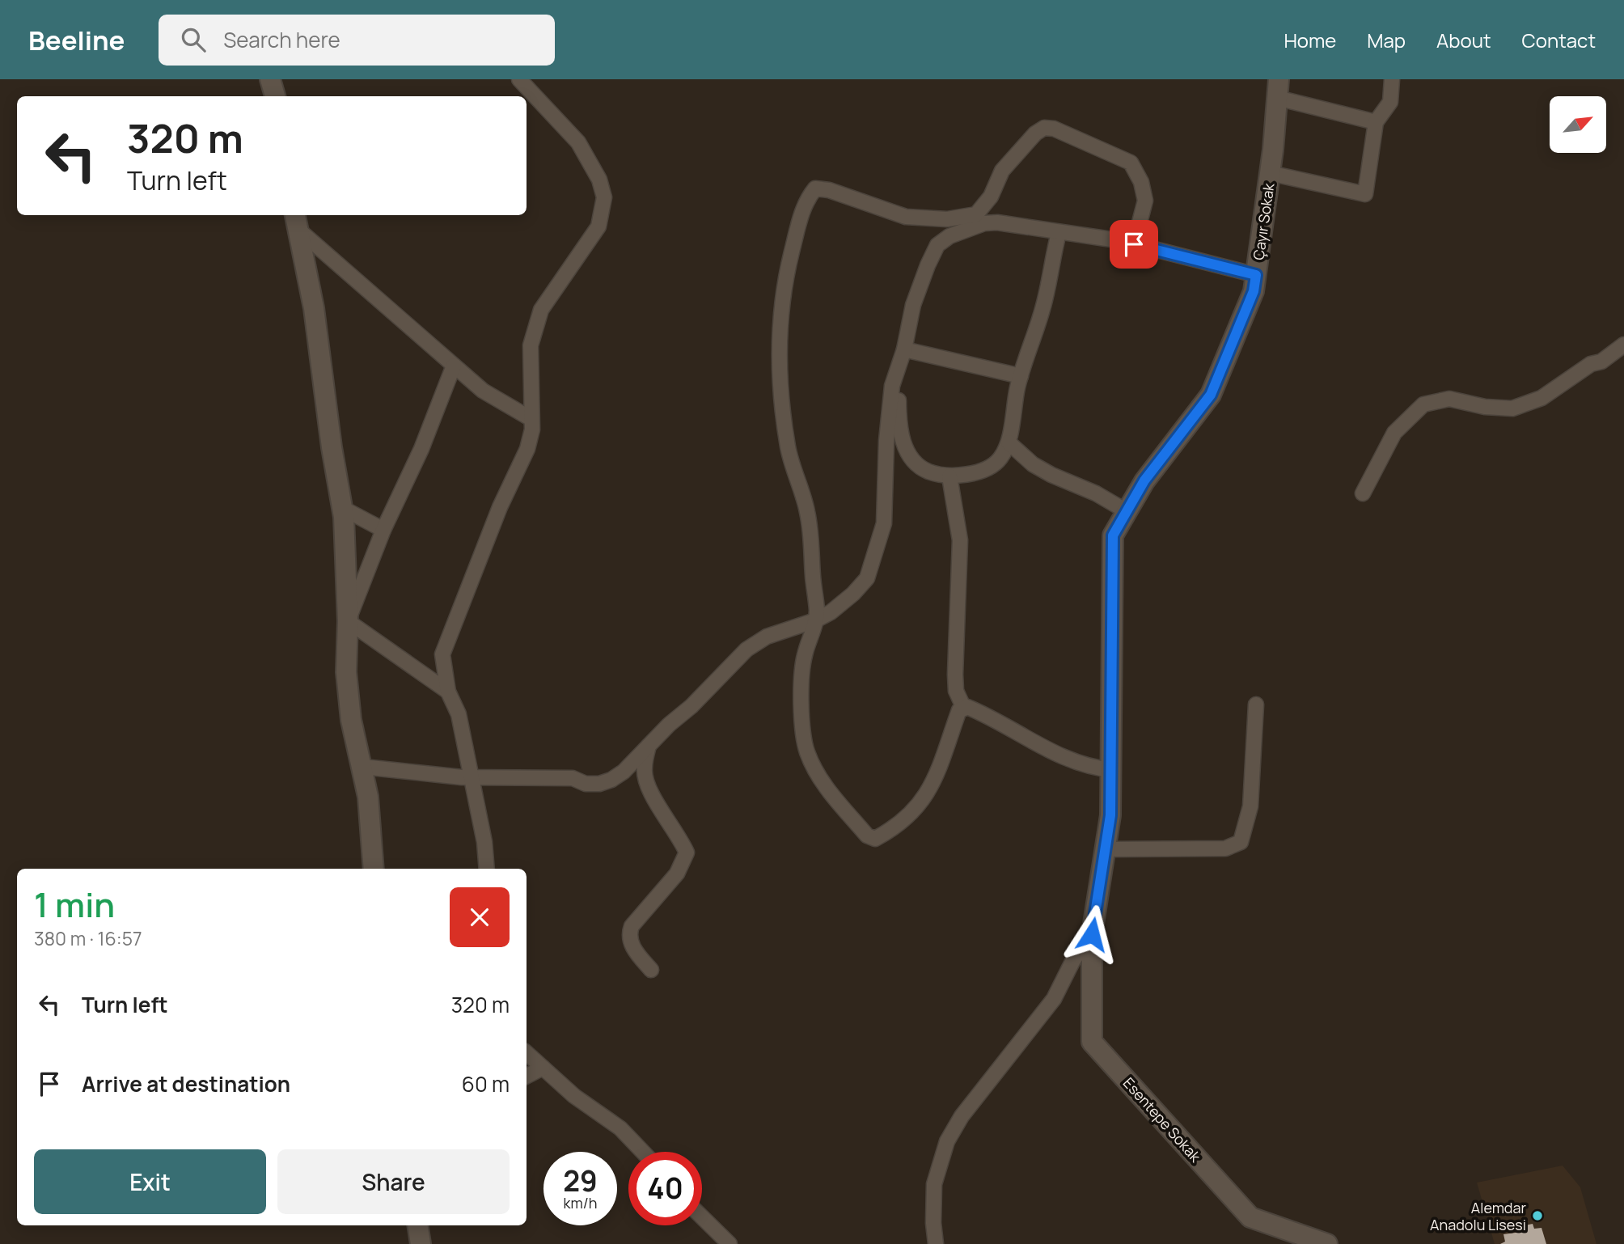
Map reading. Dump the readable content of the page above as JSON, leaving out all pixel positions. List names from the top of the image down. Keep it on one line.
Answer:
{"streets":{"street":["Çayır Sokak","Esentepe Sokak"]},"crossings":[["Çayır Sokak","Esentepe Sokak"]],"places":["Alemdar Anadolu Lisesi"],"north":"top right","page":{"header":"Beeline","search":"Search here","nav":["Home","Map","About","Contact"],"turn":["320 m","Turn left"],"heading":["1 min","380 m · 16:57"],"list":[{"name":"Turn left","value":"320 m"},{"name":"Arrive at destination","value":"60 m"}],"buttons":["Exit","Share"],"speed":"29 km/h","limit":"40"}}
